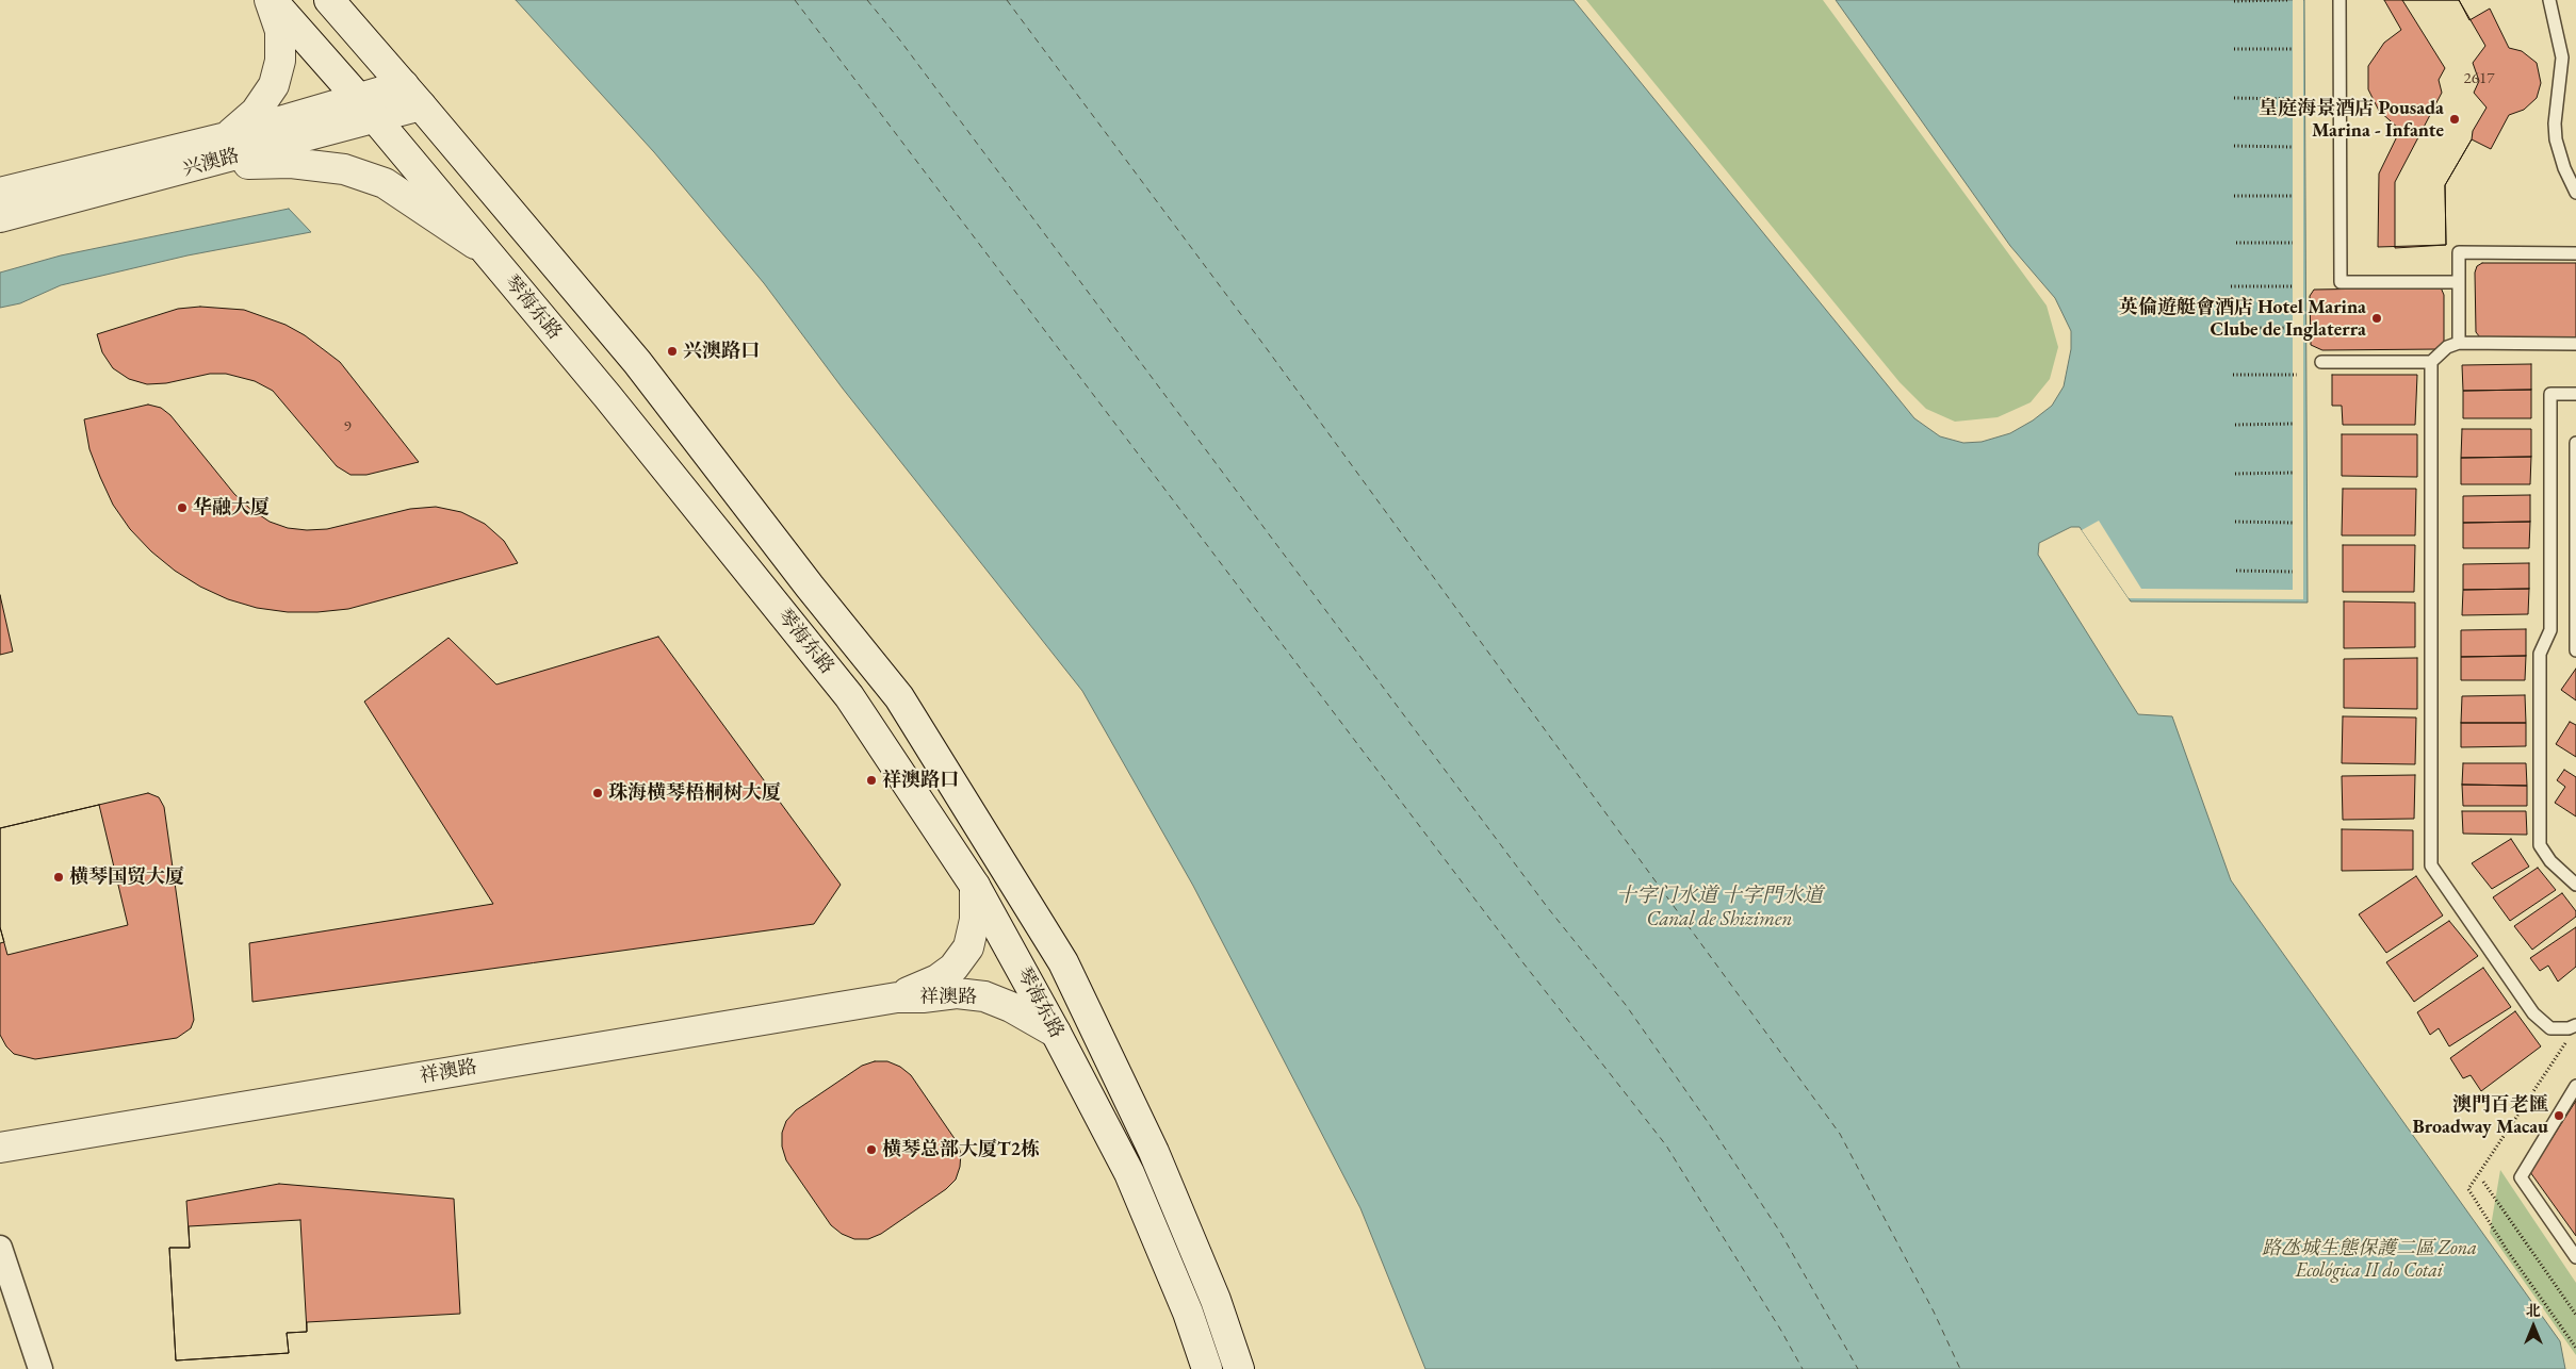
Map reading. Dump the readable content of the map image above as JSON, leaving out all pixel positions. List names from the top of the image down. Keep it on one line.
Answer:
{"streets":{"main road":["兴澳路","琴海东路","祥澳路"]},"crossings":[["兴澳路","琴海东路"],["琴海东路","祥澳路"]],"water":["十字门水道 十字門水道 Canal de Shizimen"],"parks":["路氹城生態保護二區 Zona Ecológica II do Cotai"],"places":["皇庭海景酒店 Pousada Marina - Infante","英倫遊艇會酒店 Hotel Marina Clube de Inglaterra","兴澳路口","华融大厦","祥澳路口","珠海横琴梧桐树大厦","横琴国贸大厦","澳門百老匯 Broadway Macau","横琴总部大厦T2栋"],"house_numbers":["2617","9"],"north":"top"}
